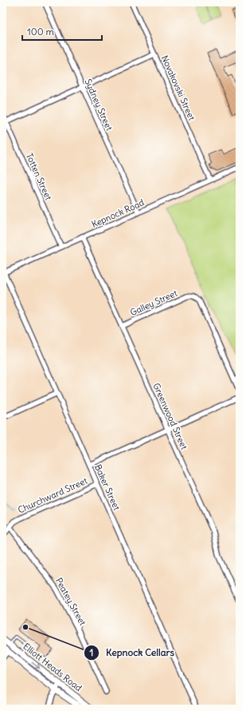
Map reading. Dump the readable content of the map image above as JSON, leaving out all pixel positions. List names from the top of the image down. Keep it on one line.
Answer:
{"streets":{"street":["Novakovski Street","Sydney Street","Totten Street","Kepnock Road","Galley Street","Greenwood Street","Baker Street","Churchward Street","Peatey Street","Elliott Heads Road"]},"crossings":[["Novakovski Street","Kepnock Road"],["Sydney Street","Kepnock Road"],["Totten Street","Kepnock Road"],["Kepnock Road","Greenwood Street"],["Kepnock Road","Baker Street"],["Galley Street","Greenwood Street"],["Baker Street","Churchward Street"],["Churchward Street","Peatey Street"]],"places":["Kepnock Cellars"],"scale_bar":"100 m"}
